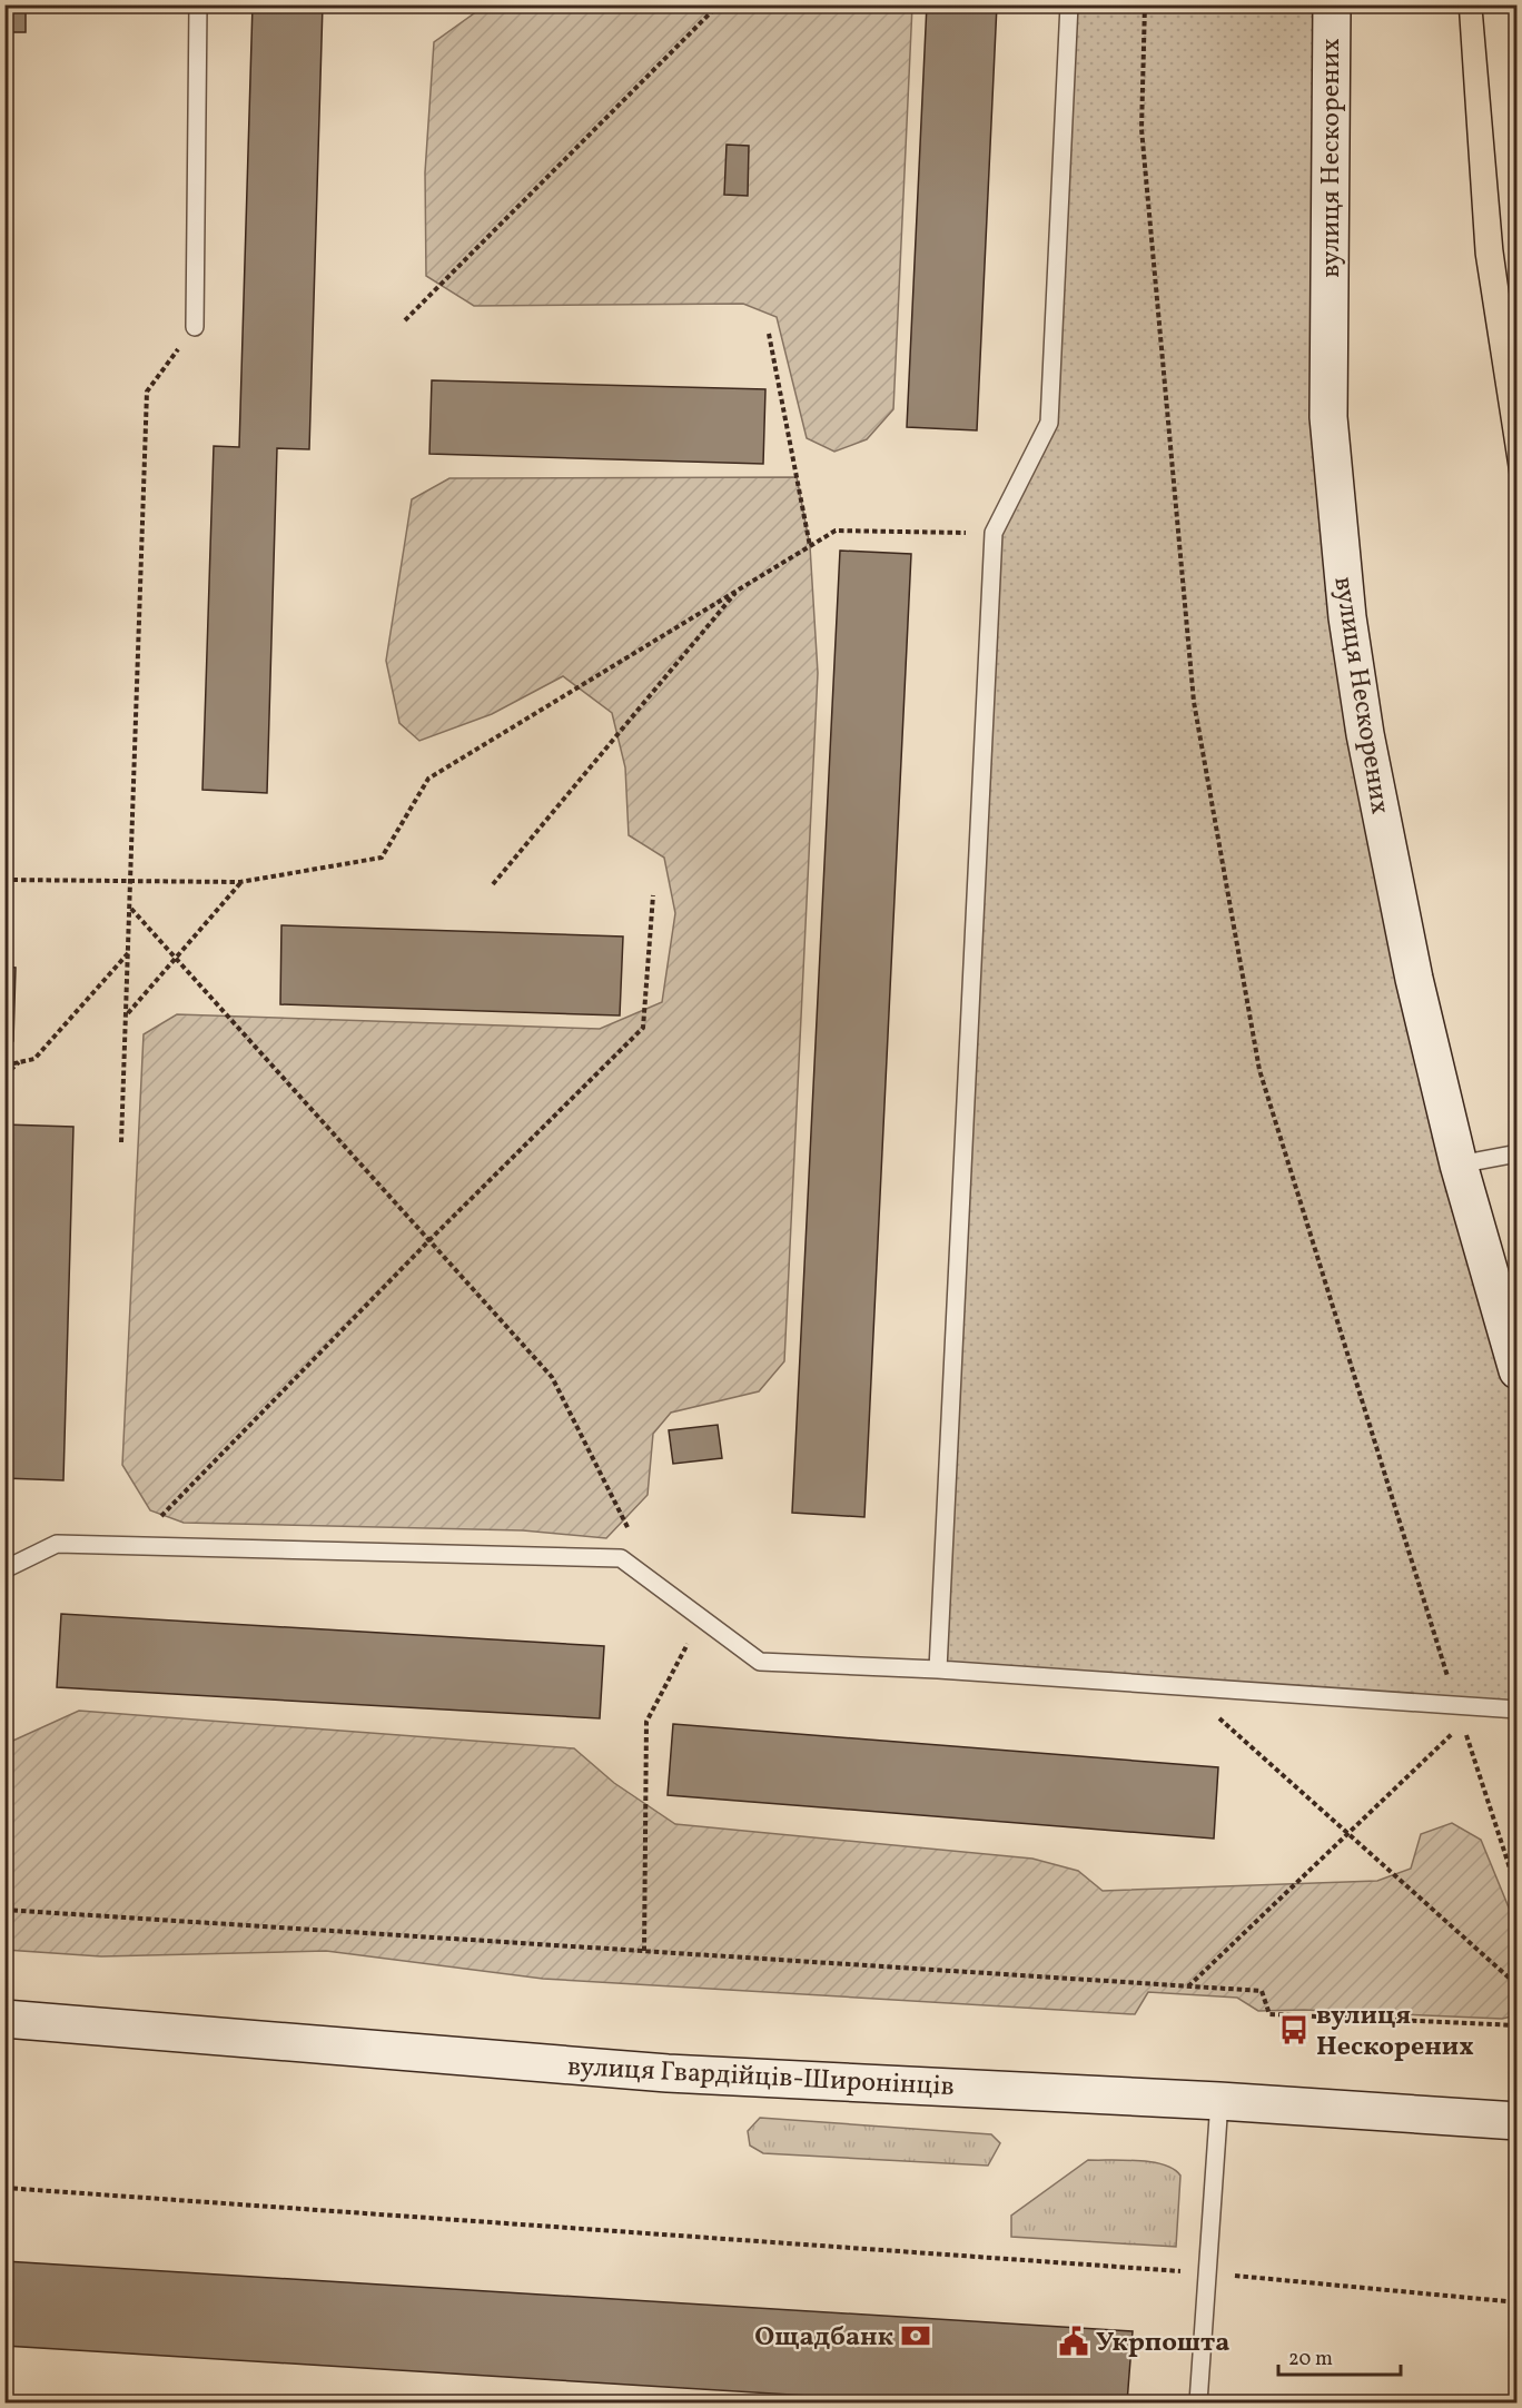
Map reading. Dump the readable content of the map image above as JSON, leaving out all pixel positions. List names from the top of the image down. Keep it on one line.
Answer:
{"streets":{"main road":["вулиця Нескорених","вулиця Гвардійців-Широнінців"]},"places":{"bus stop":["вулиця Нескорених"],"bank":["Ощадбанк"],"public building":["Укрпошта"]},"scale_bar":"20 m"}
